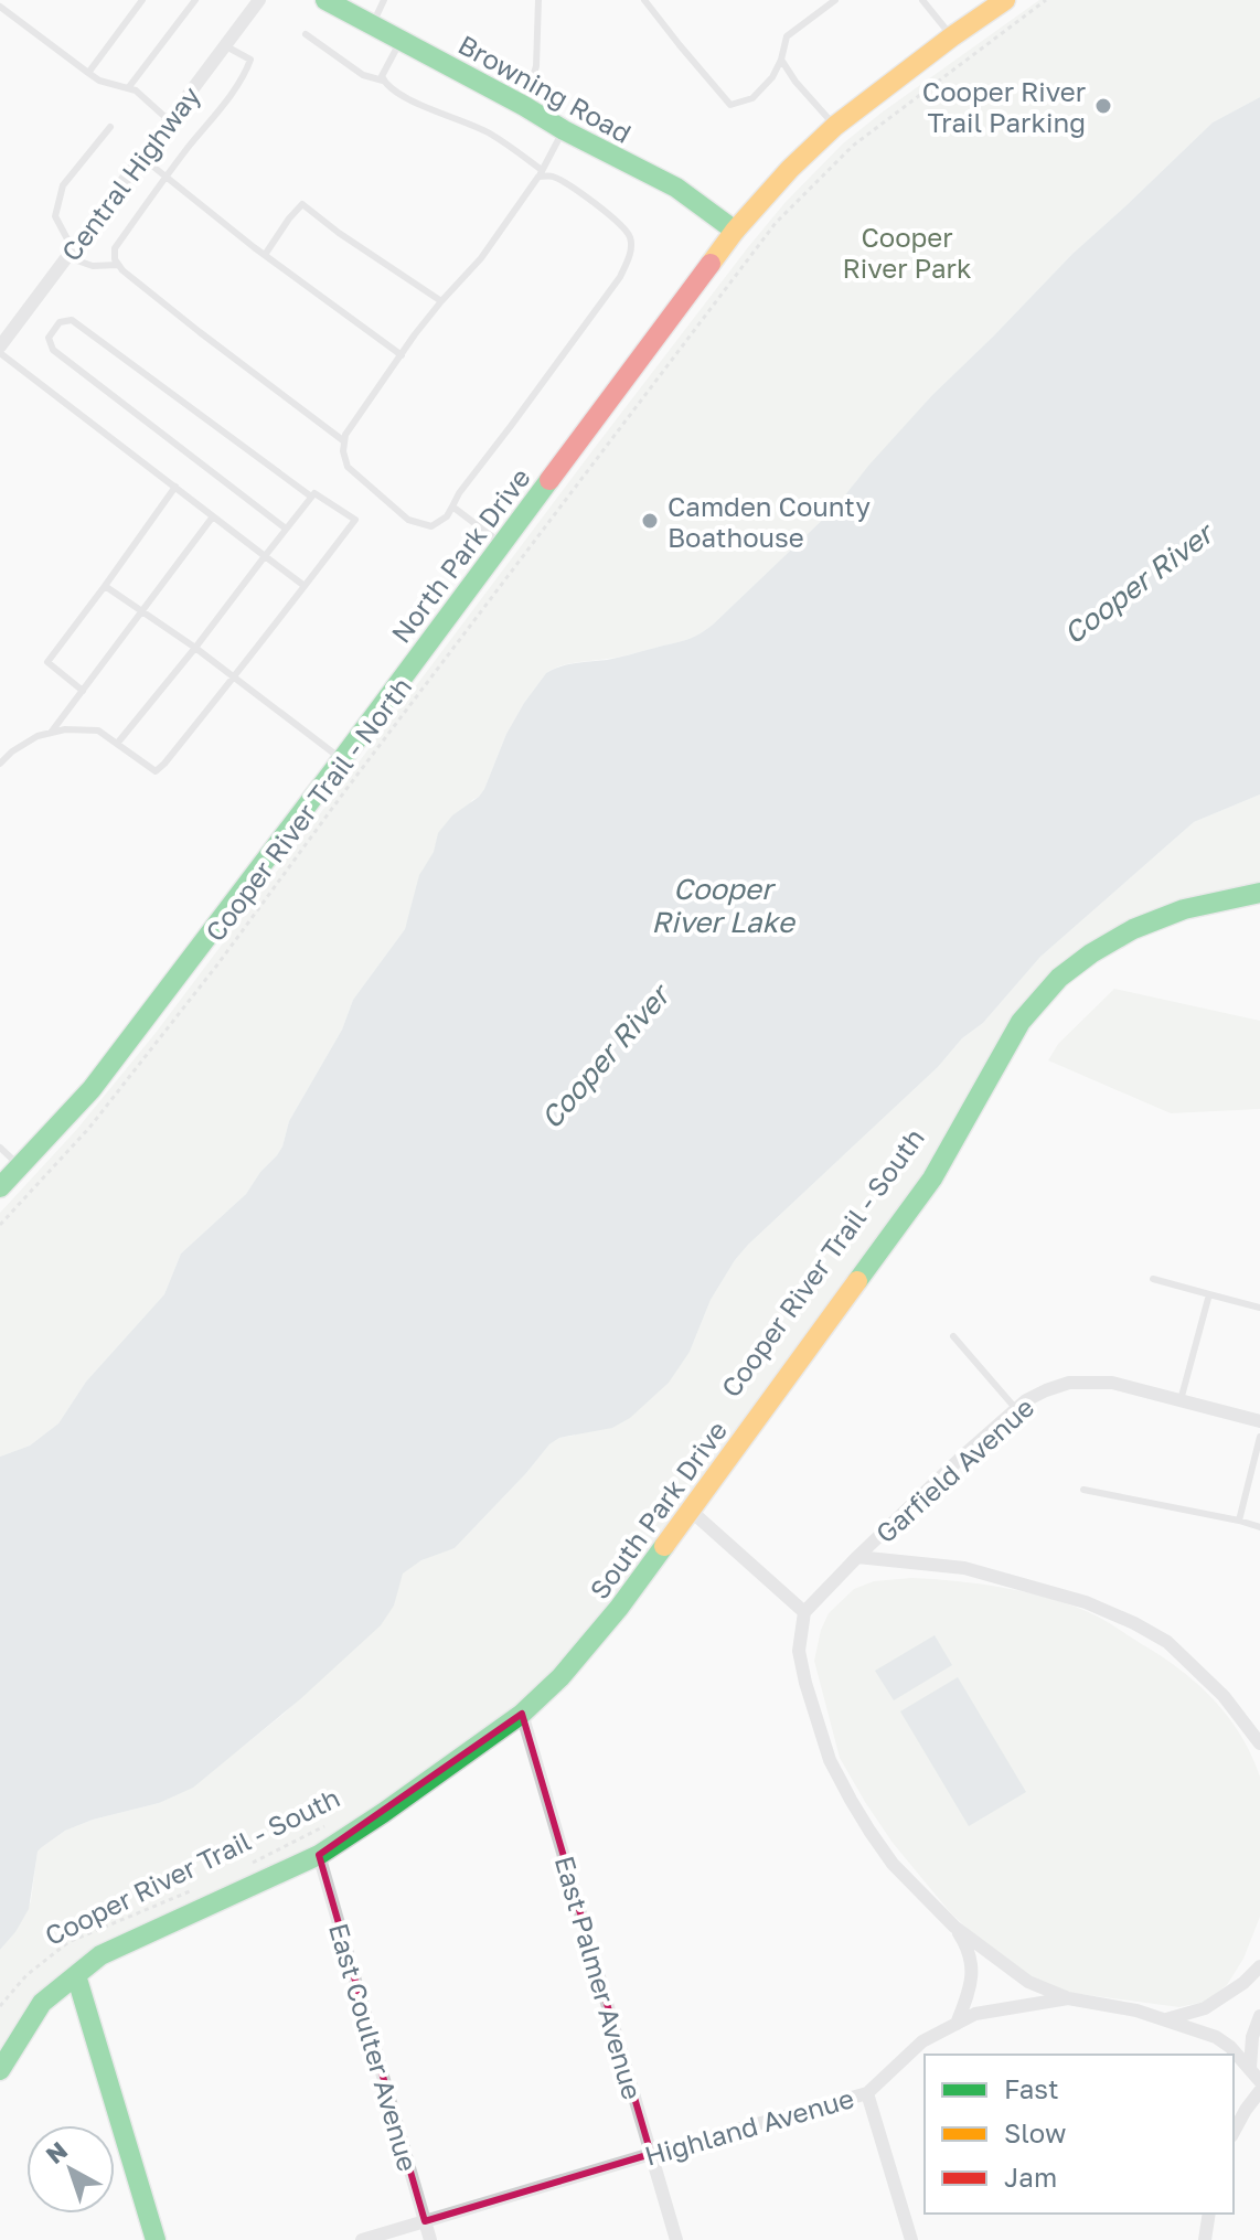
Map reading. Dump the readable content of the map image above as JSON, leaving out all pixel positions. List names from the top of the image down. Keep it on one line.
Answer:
{"streets":{"street":["Browning Road","Central Highway","North Park Drive","Garfield Avenue","South Park Drive","East Palmer Avenue","East Coulter Avenue","Highland Avenue"],"path":["Cooper River Trail - North","Cooper River Trail - South"]},"crossings":[["Browning Road","North Park Drive"],["South Park Drive","East Palmer Avenue"],["South Park Drive","East Coulter Avenue"],["East Palmer Avenue","Highland Avenue"],["East Coulter Avenue","Highland Avenue"]],"water":["Cooper River","Cooper River Lake"],"parks":["Cooper River Park"],"places":["Cooper River Trail Parking","Camden County Boathouse"],"legend":["Fast","Slow","Jam"],"north":"top left"}
